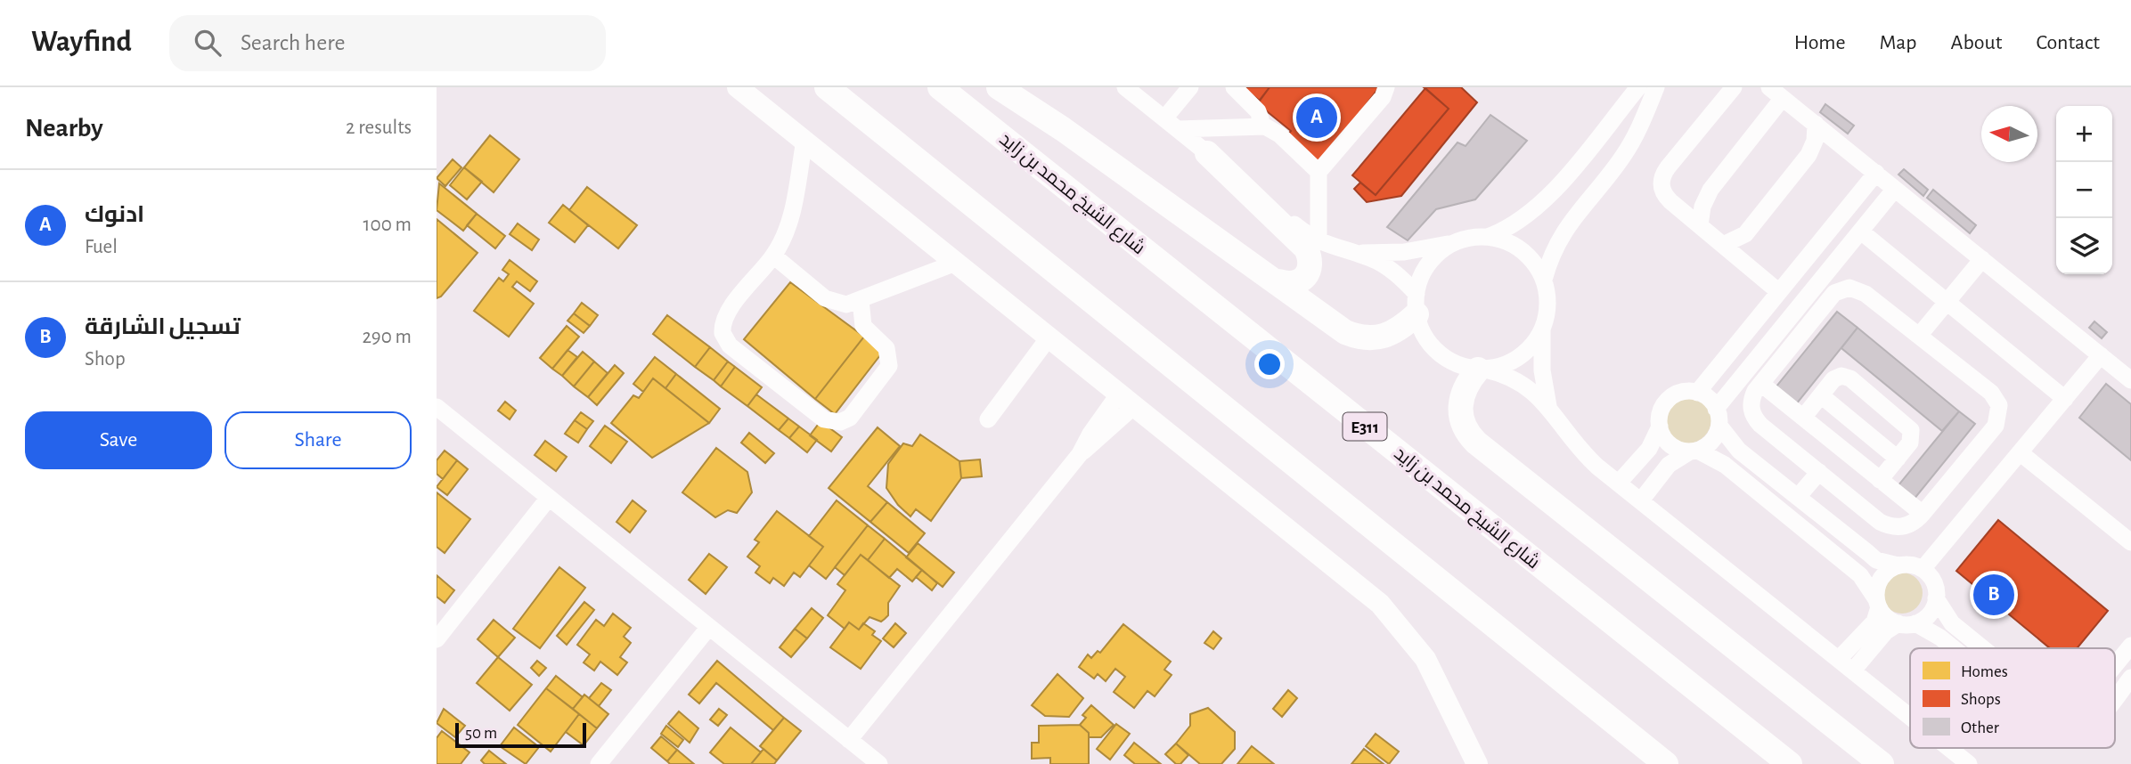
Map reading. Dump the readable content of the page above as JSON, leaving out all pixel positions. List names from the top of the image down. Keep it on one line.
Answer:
{"streets":{"highway":["شارع الشيخ محمد بن زايد","E311"]},"legend":["Homes","Shops","Other"],"scale_bar":"50 m","north":"left","page":{"header":"Wayfind","search":"Search here","nav":["Home","Map","About","Contact"],"heading":["Nearby","2 results"],"pins":["A","B"],"map_buttons":["+","−"],"list":[{"mark":"A","name":"ادنوك","note":"Fuel","value":"100 m"},{"mark":"B","name":"تسجيل الشارقة","note":"Shop","value":"290 m"}],"buttons":["Save","Share"],"scale":"50 m"}}
